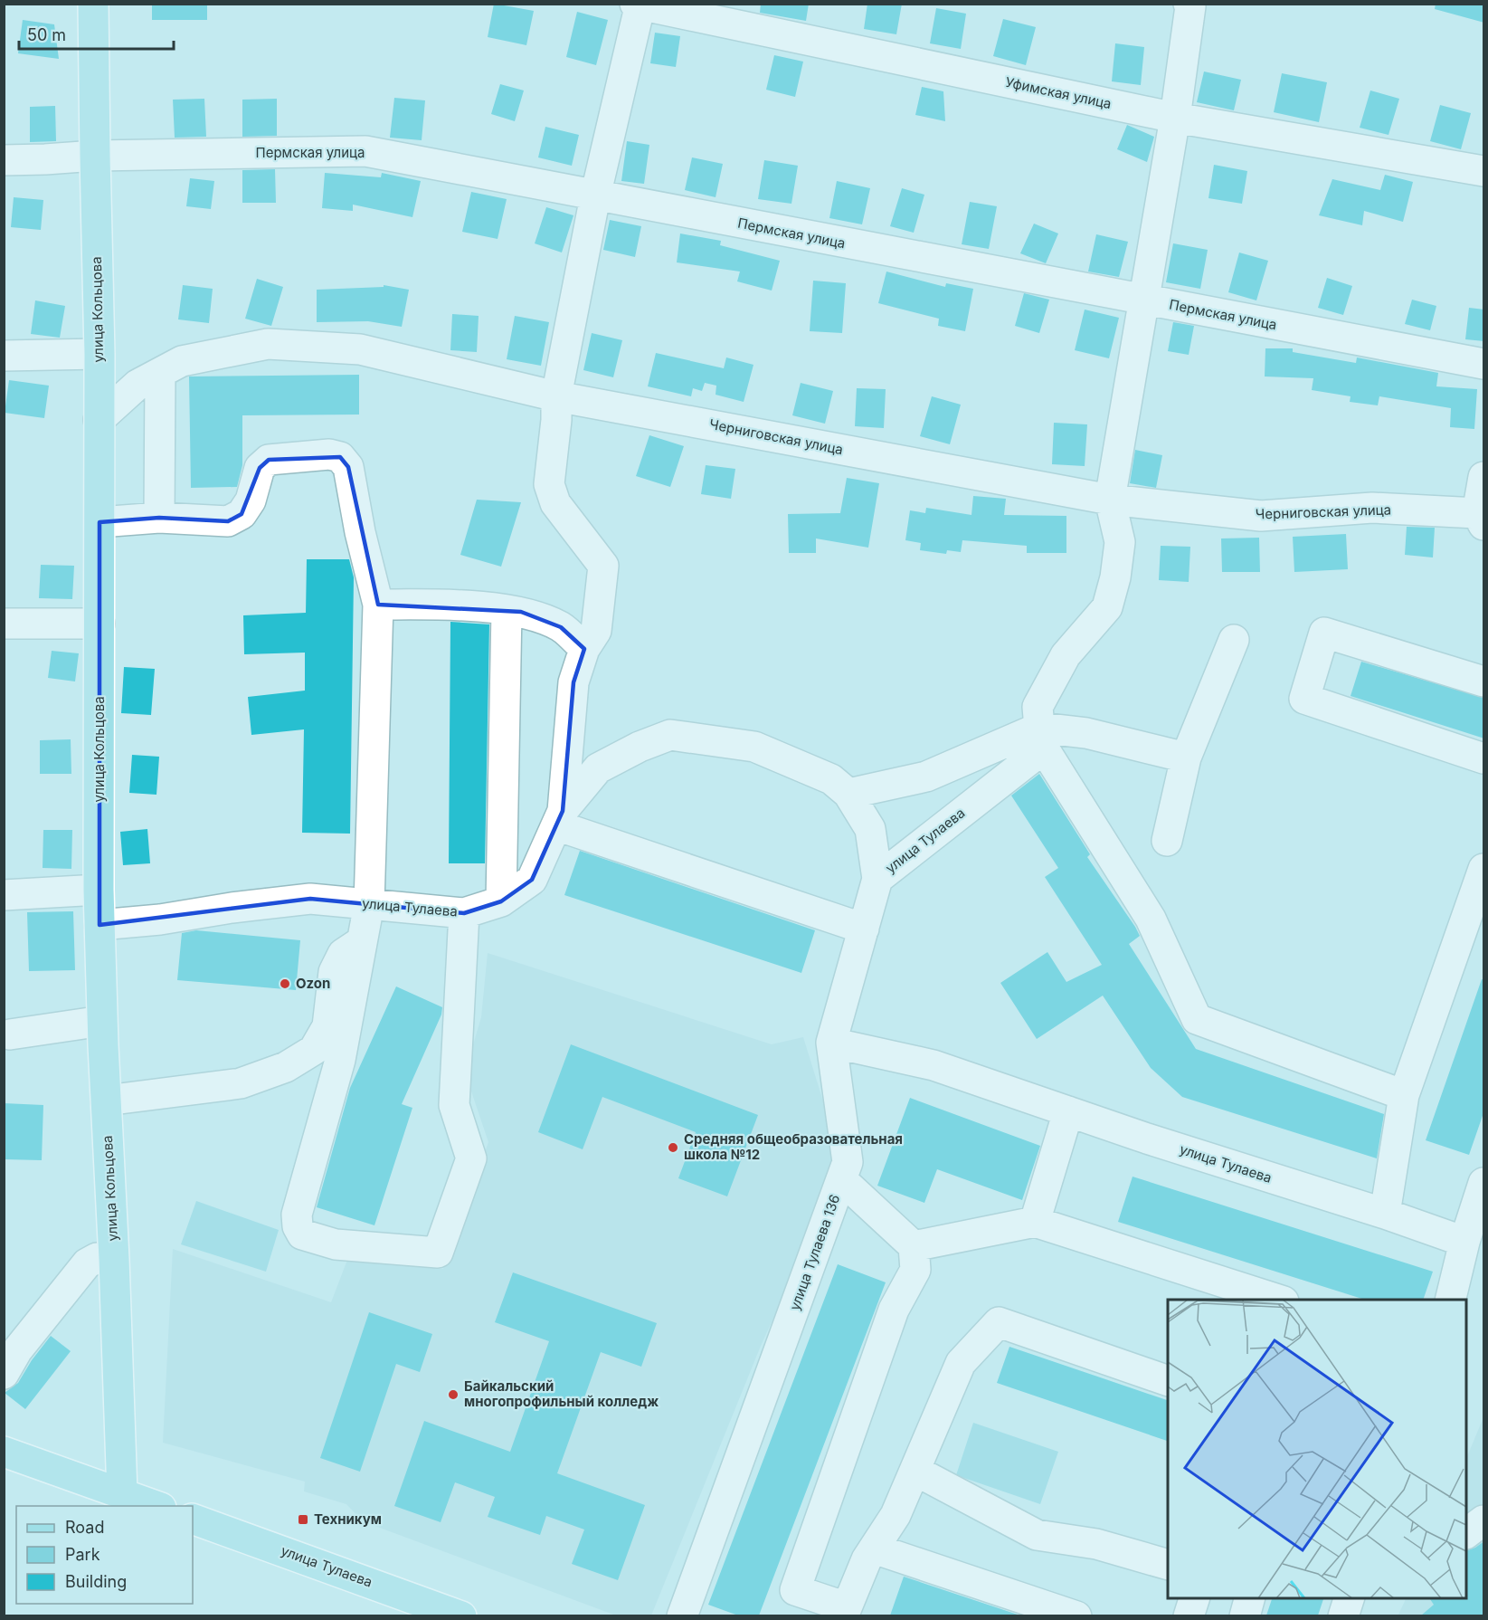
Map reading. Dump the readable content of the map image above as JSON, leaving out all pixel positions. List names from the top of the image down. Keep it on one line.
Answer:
{"streets":{"main road":["улица Кольцова","улица Тулаева"],"street":["Уфимская улица","Пермская улица","Черниговская улица","улица Тулаева 136"]},"crossings":[["Пермская улица","улица Кольцова"],["улица Кольцова","Черниговская улица"],["улица Кольцова","улица Тулаева"],["улица Тулаева","улица Тулаева 136"]],"places":{"other":["Ozon","Средняя общеобразовательная школа №12","Байкальский многопрофильный колледж"],"transit":["Техникум"]},"legend":["Road","Park","Building"],"scale_bar":"50 m"}
